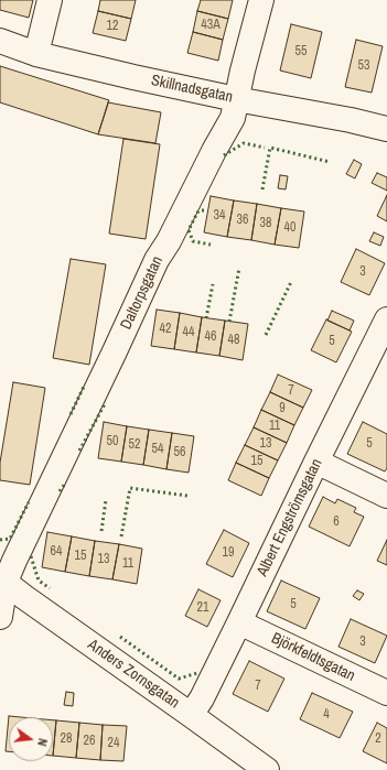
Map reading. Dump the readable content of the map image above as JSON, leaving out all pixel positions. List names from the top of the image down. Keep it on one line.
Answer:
{"streets":{"street":["Skillnadsgatan","Daltorpsgatan","Albert Engströmsgatan","Björkfeldtsgatan","Anders Zornsgatan"]},"crossings":[["Skillnadsgatan","Daltorpsgatan"],["Daltorpsgatan","Anders Zornsgatan"],["Albert Engströmsgatan","Björkfeldtsgatan"],["Albert Engströmsgatan","Anders Zornsgatan"]],"house_numbers":["43A","12","55","53","34","36","38","40","3","42","44","46","48","5","7","9","11","50","13","5","52","54","56","15","6","64","19","15","13","11","5","21","3","7","4","28","2","26","24"],"north":"right"}
